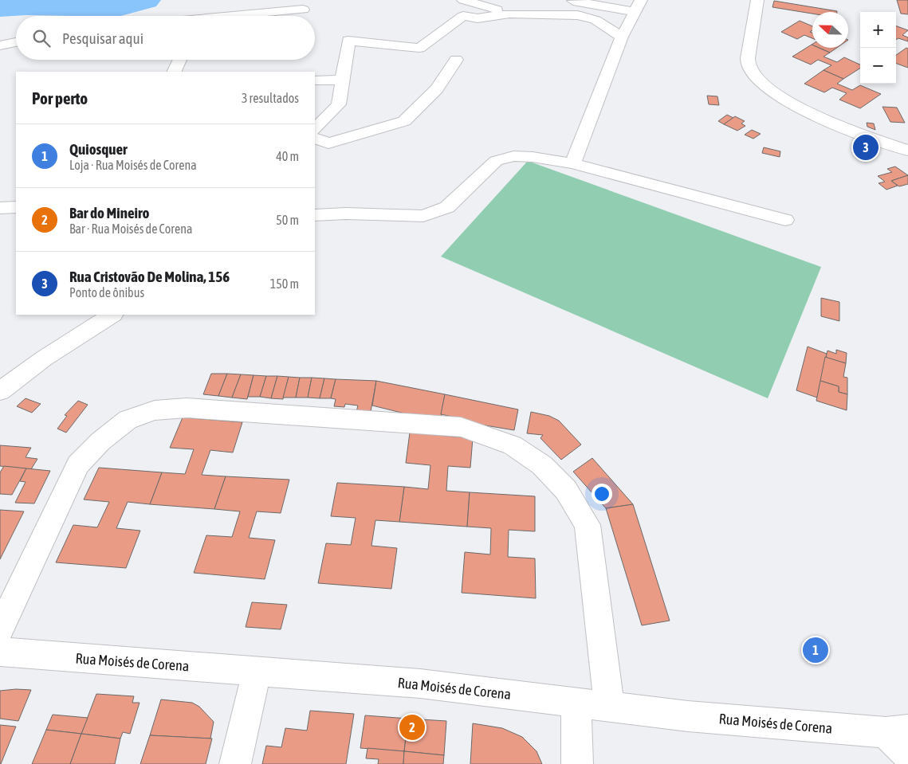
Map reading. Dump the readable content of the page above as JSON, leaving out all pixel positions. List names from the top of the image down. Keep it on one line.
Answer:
{"streets":{"street":["Rua Moisés de Corena"]},"north":"left","page":{"map_buttons":["+","−"],"search":"Pesquisar aqui","heading":["Por perto","3 resultados"],"list":[{"mark":"1","name":"Quiosquer","note":"Loja · Rua Moisés de Corena","value":"40 m"},{"mark":"2","name":"Bar do Mineiro","note":"Bar · Rua Moisés de Corena","value":"50 m"},{"mark":"3","name":"Rua Cristovão De Molina, 156","note":"Ponto de ônibus","value":"150 m"}],"pins":["3","1","2"]}}
